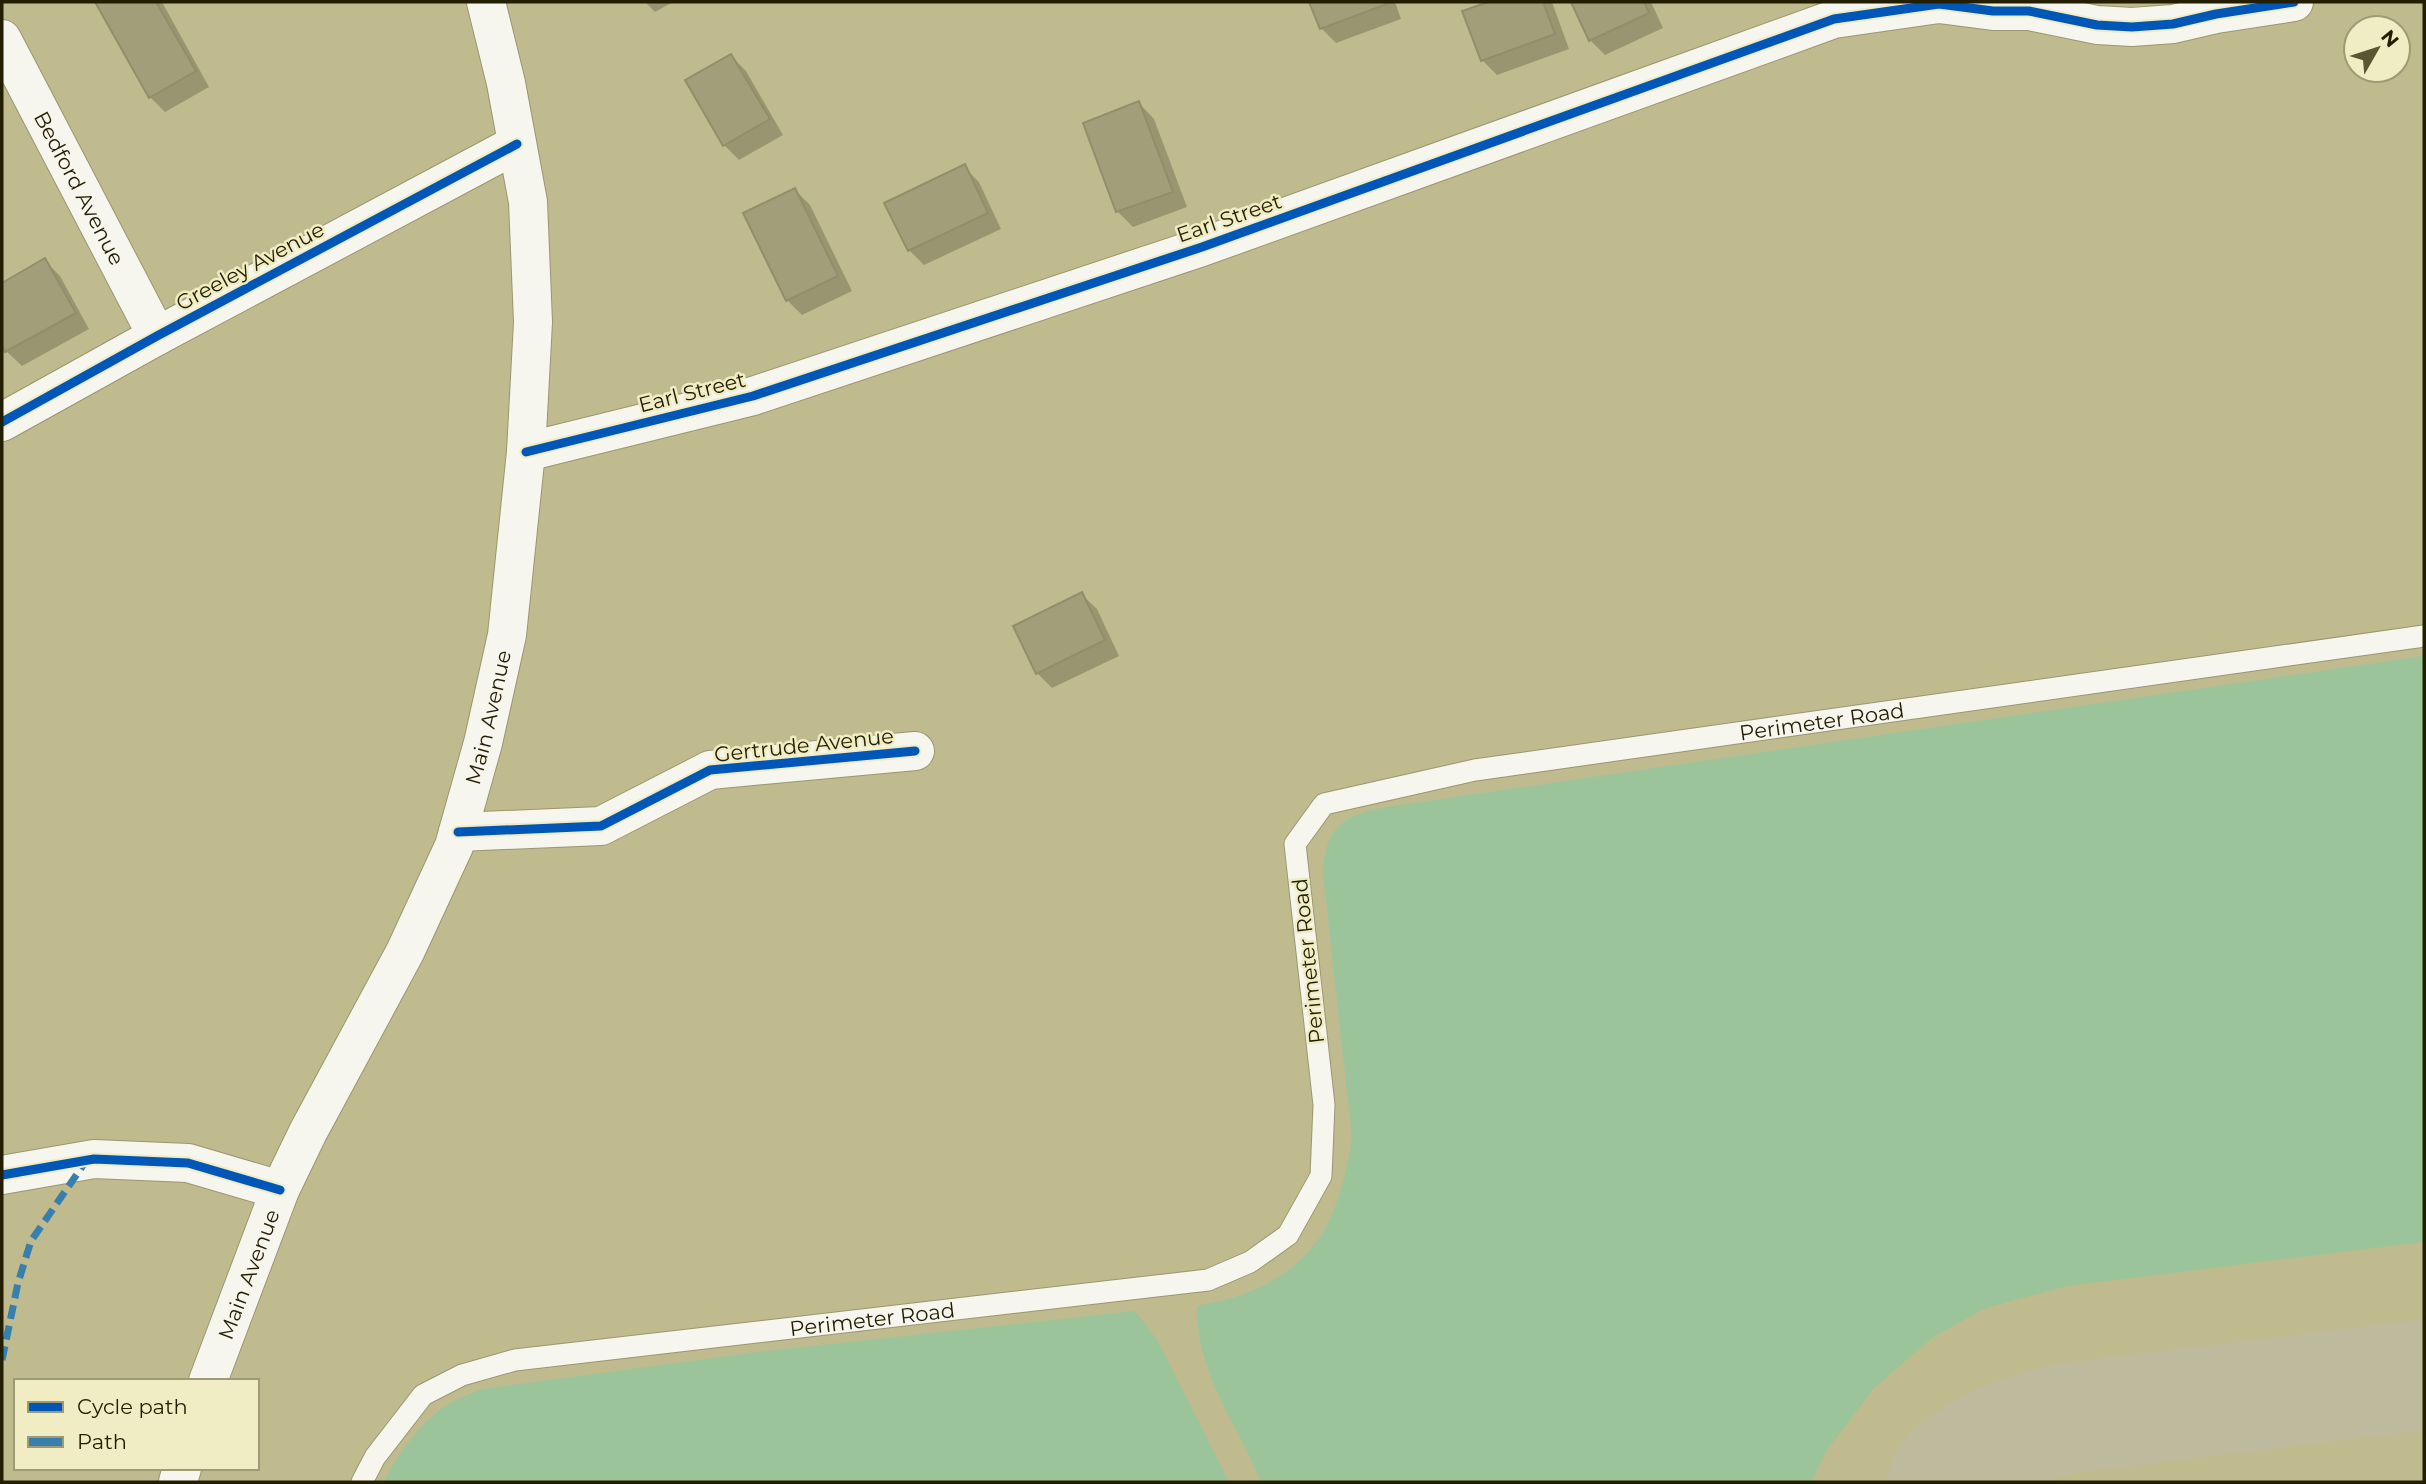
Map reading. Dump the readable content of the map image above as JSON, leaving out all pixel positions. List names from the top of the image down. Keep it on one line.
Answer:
{"streets":{"street":["Bedford Avenue","Earl Street","Greeley Avenue","Main Avenue","Gertrude Avenue"],"lane":["Perimeter Road"]},"crossings":[["Bedford Avenue","Greeley Avenue"],["Earl Street","Main Avenue"],["Greeley Avenue","Main Avenue"],["Main Avenue","Gertrude Avenue"]],"legend":["Cycle path","Path"],"north":"top right"}
